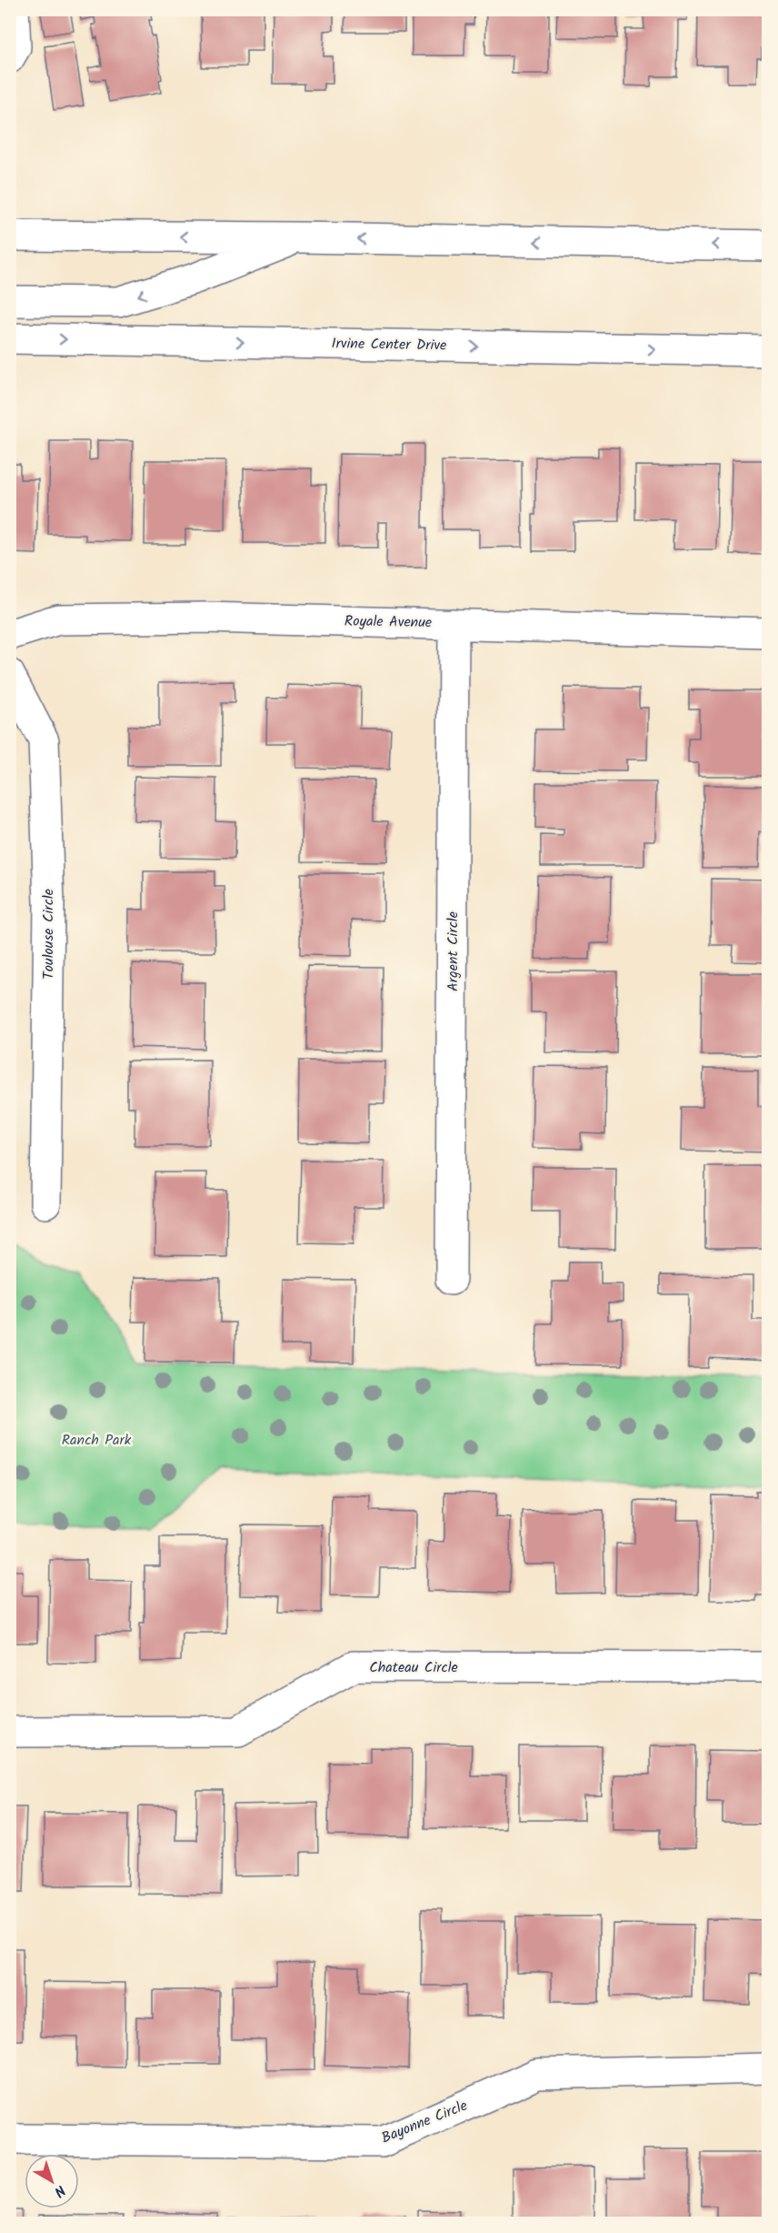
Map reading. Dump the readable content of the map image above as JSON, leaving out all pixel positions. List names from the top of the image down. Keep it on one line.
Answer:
{"streets":{"street":["Irvine Center Drive","Royale Avenue","Toulouse Circle","Argent Circle","Chateau Circle","Bayonne Circle"]},"crossings":[["Royale Avenue","Argent Circle"]],"parks":["Ranch Park"],"north":"bottom right"}
